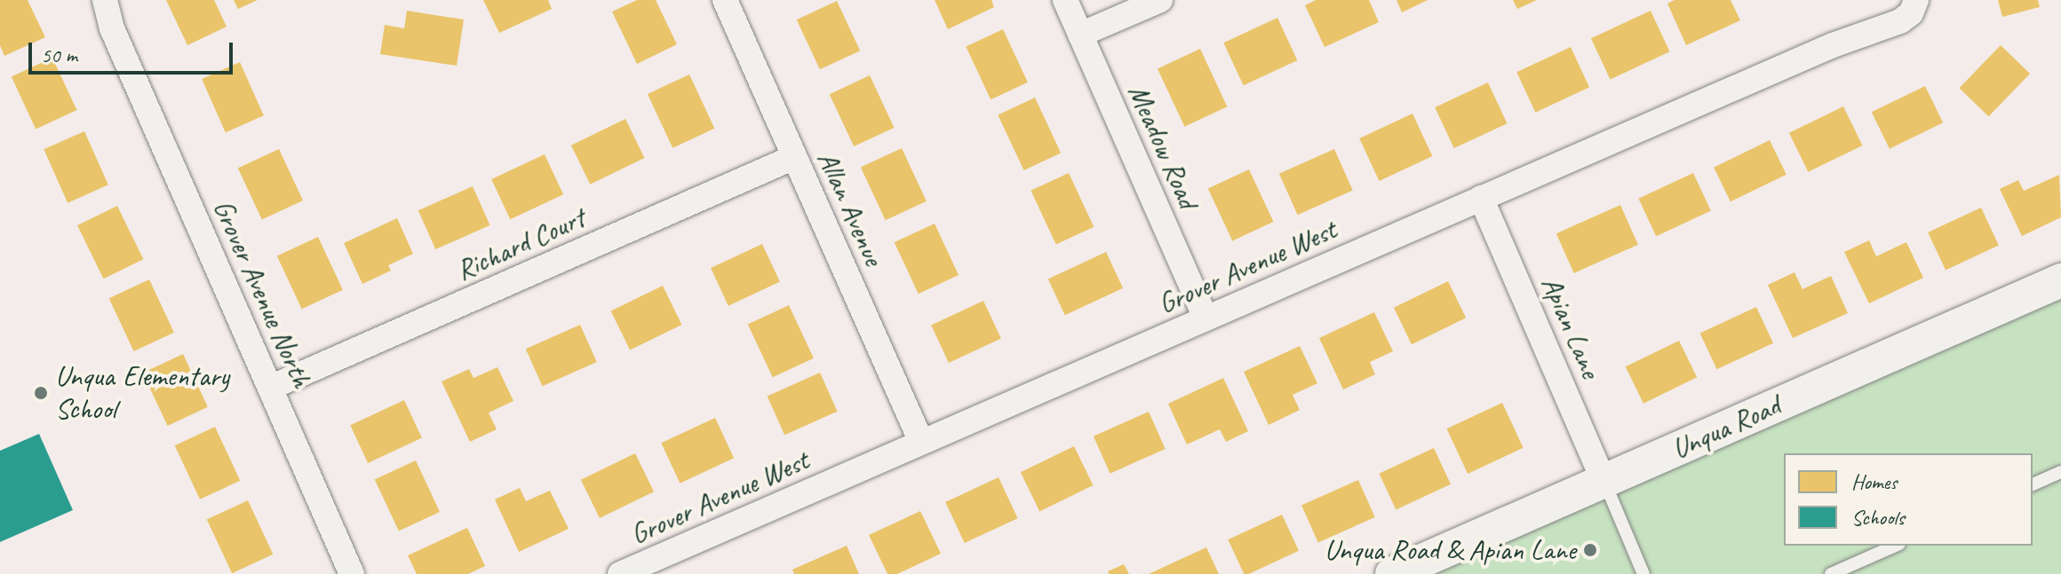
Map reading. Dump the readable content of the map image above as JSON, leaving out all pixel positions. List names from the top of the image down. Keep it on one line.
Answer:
{"streets":{"street":["Meadow Road","Allan Avenue","Richard Court","Grover Avenue West","Grover Avenue North","Apian Lane","Unqua Road"]},"crossings":[["Meadow Road","Grover Avenue West"],["Allan Avenue","Richard Court"],["Allan Avenue","Grover Avenue West"],["Richard Court","Grover Avenue North"],["Grover Avenue West","Apian Lane"],["Apian Lane","Unqua Road"]],"places":["Unqua Elementary School","Unqua Road & Apian Lane"],"legend":["Homes","Schools"],"scale_bar":"50 m"}
